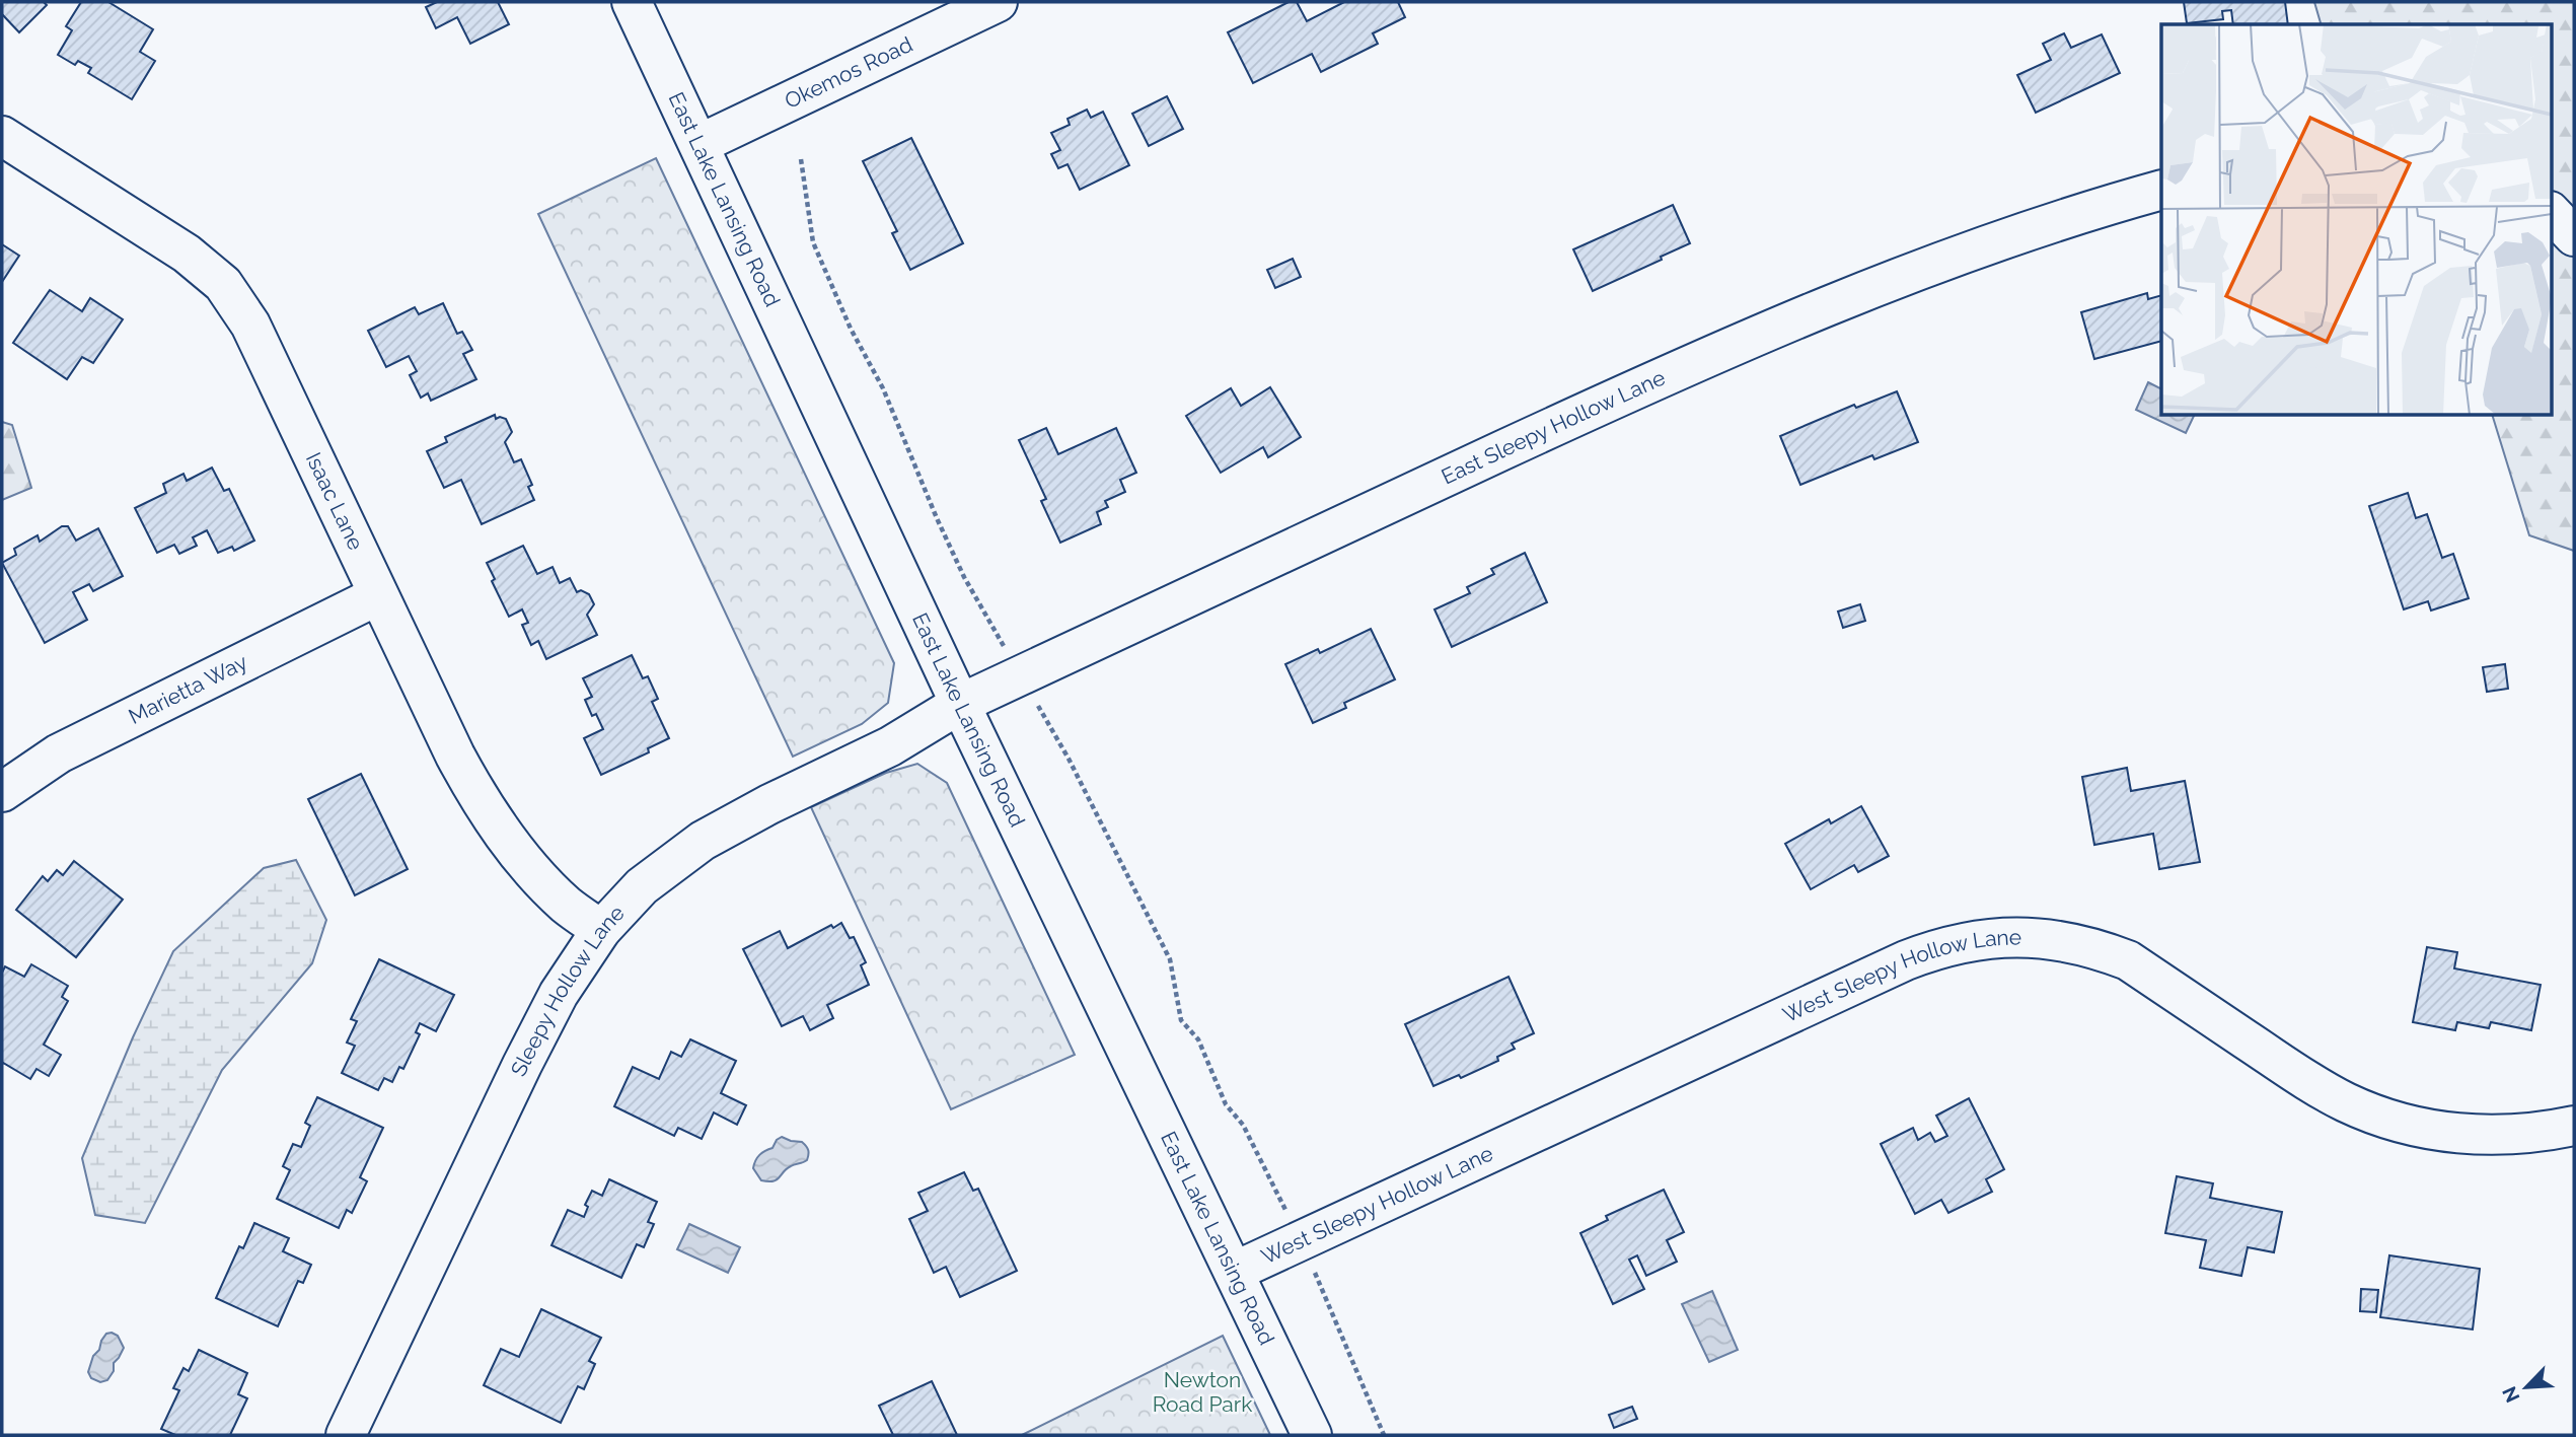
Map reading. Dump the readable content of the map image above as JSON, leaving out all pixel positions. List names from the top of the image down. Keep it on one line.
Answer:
{"streets":{"street":["Okemos Road","East Lake Lansing Road","East Sleepy Hollow Lane","Isaac Lane","Marietta Way","West Sleepy Hollow Lane","Sleepy Hollow Lane"]},"crossings":[["Okemos Road","East Lake Lansing Road"],["East Lake Lansing Road","East Sleepy Hollow Lane"],["East Lake Lansing Road","West Sleepy Hollow Lane"],["East Lake Lansing Road","Sleepy Hollow Lane"],["East Sleepy Hollow Lane","Sleepy Hollow Lane"],["Isaac Lane","Marietta Way"],["Isaac Lane","Sleepy Hollow Lane"]],"parks":["Newton Road Park"],"north":"bottom left"}
